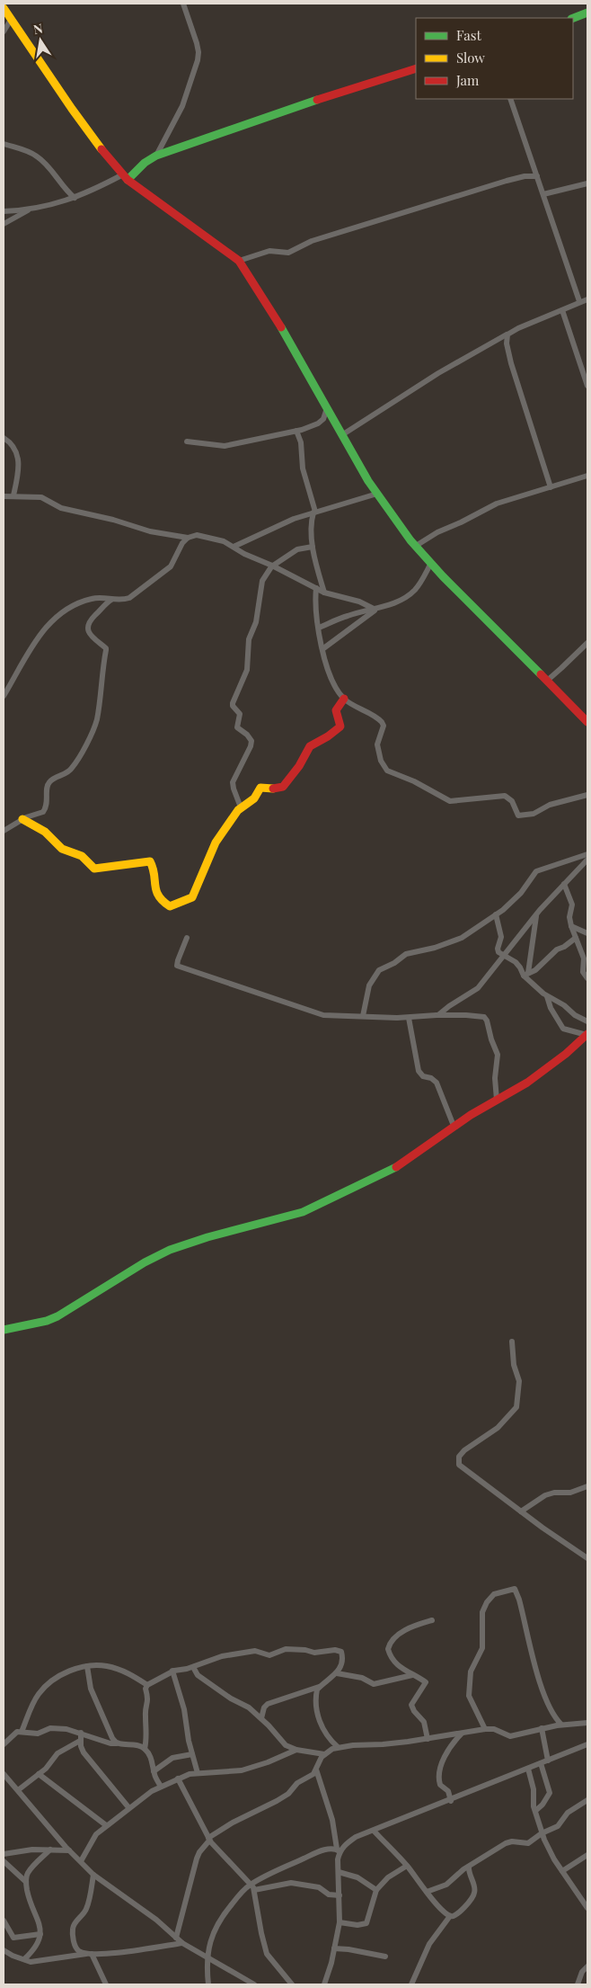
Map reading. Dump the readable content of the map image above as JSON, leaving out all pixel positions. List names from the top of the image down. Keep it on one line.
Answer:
{"legend":["Fast","Slow","Jam"],"north":"top"}
